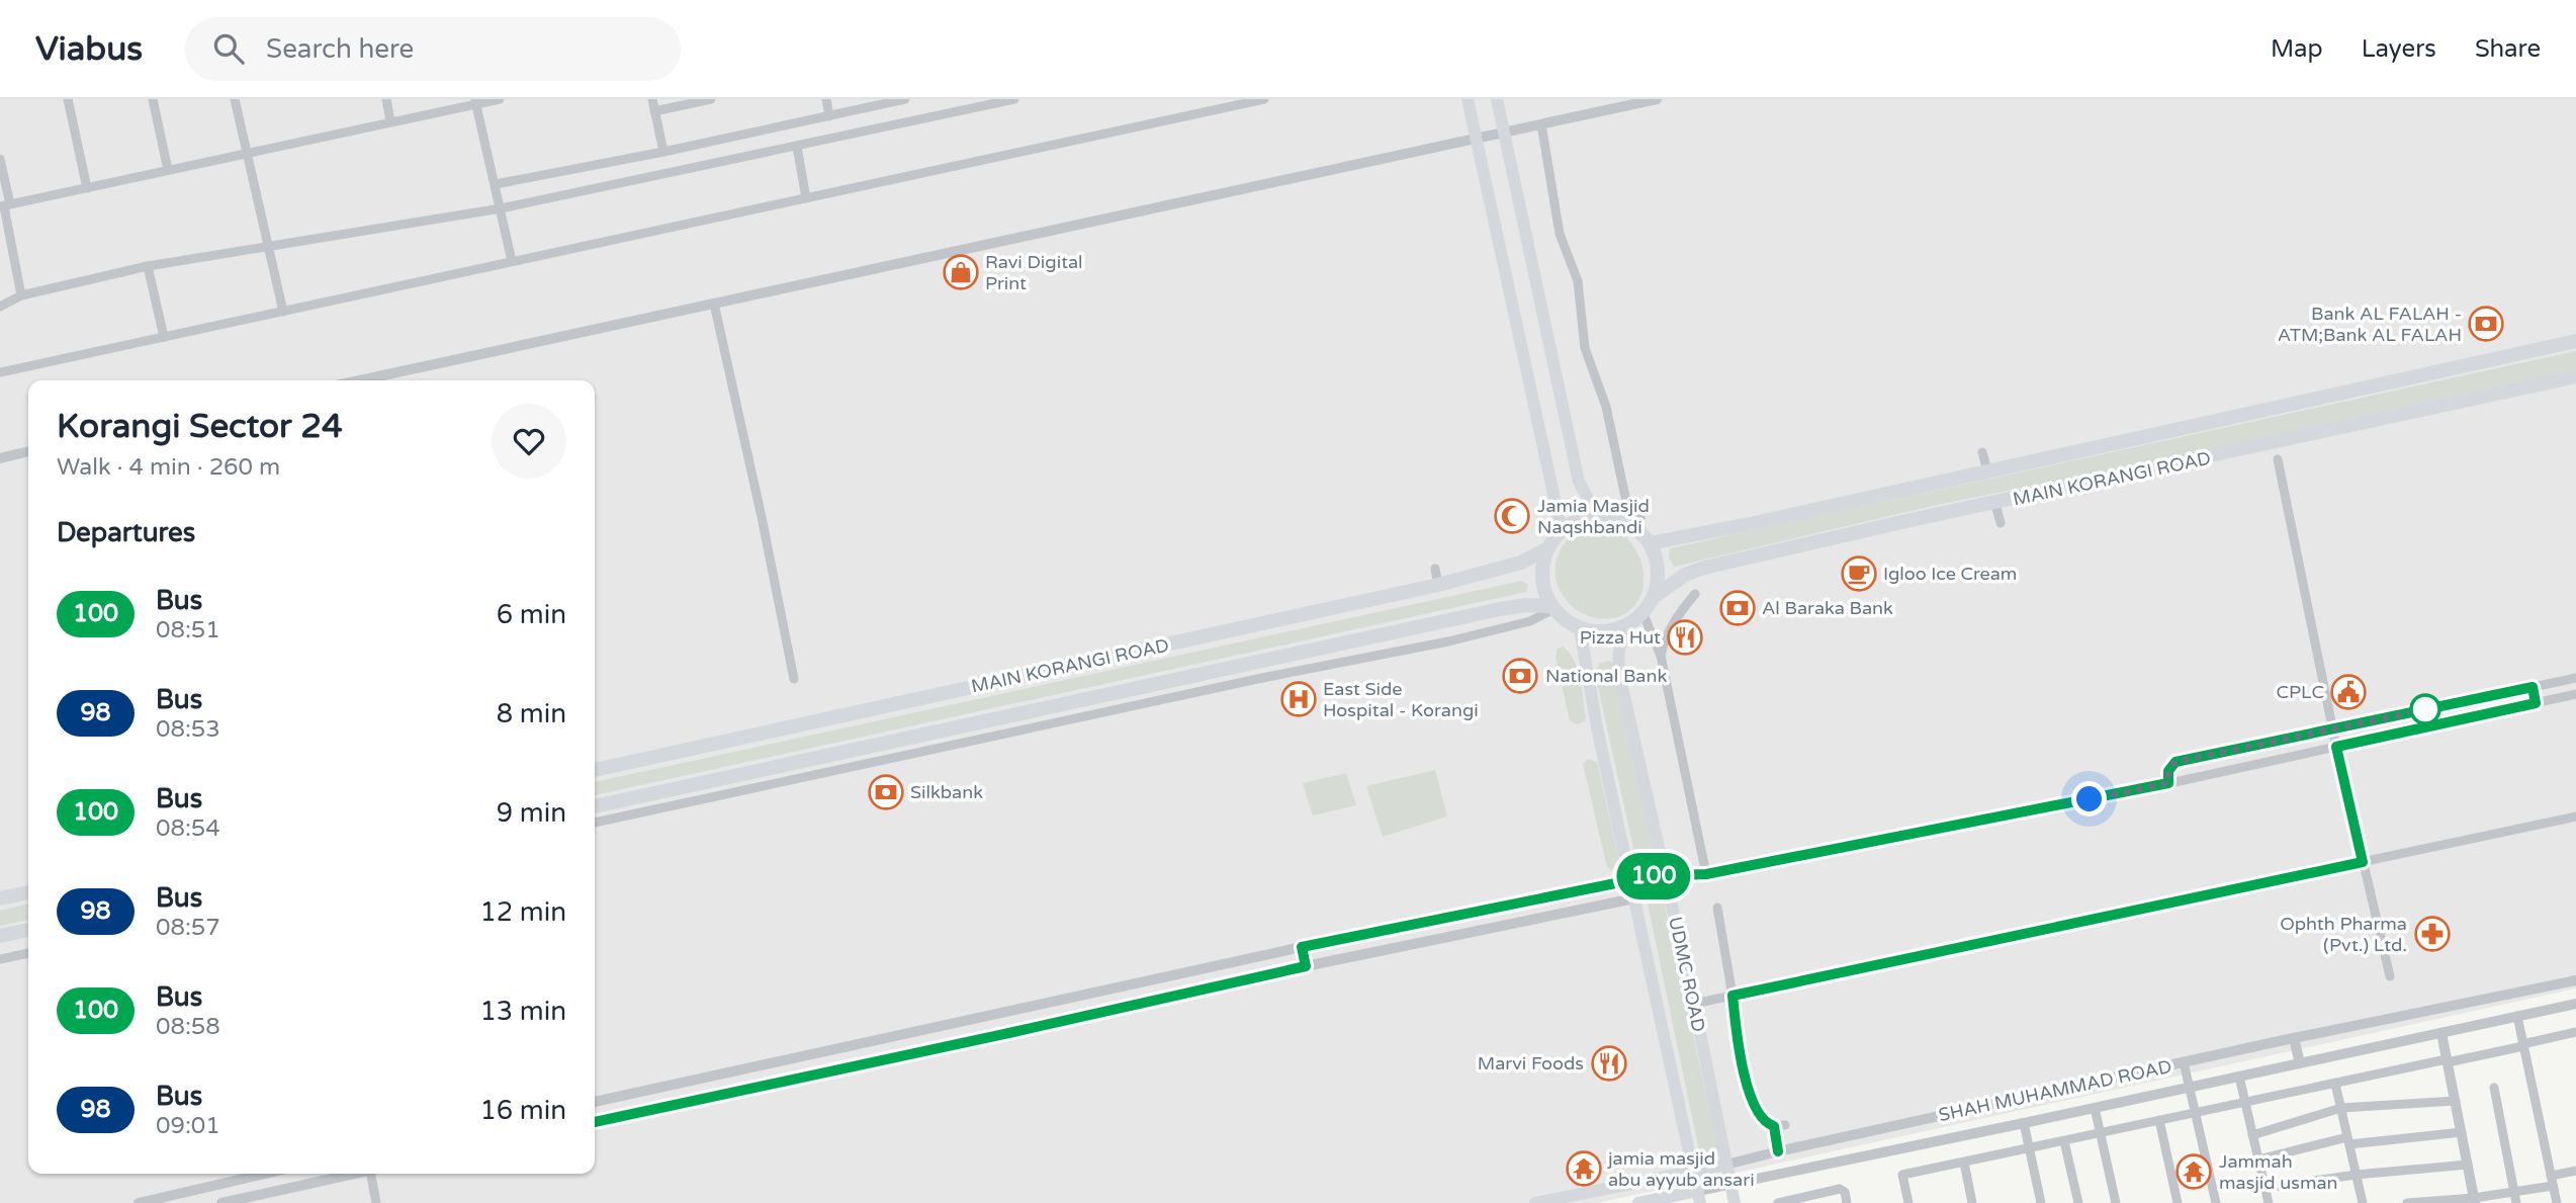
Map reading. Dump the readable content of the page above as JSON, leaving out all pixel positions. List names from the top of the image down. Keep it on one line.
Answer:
{"streets":{"main road":["MAIN KORANGI ROAD","UDMC ROAD","SHAH MUHAMMAD ROAD"]},"crossings":[["MAIN KORANGI ROAD","UDMC ROAD"],["UDMC ROAD","SHAH MUHAMMAD ROAD"]],"places":{"shop":["Ravi Digital Print"],"bank":["Bank AL FALAH - ATM;Bank AL FALAH","Al Baraka Bank","National Bank","Silkbank"],"mosque":["Jamia Masjid Naqshbandi"],"cafe":["Igloo Ice Cream"],"restaurant":["Pizza Hut","Marvi Foods"],"public building":["CPLC"],"hospital":["East Side Hospital - Korangi"],"pharmacy":["Ophth Pharma (Pvt.) Ltd."],"temple":["jamia masjid abu ayyub ansari","Jammah masjid usman"]},"lines":["bus line 100"],"page":{"header":"Viabus","search":"Search here","nav":["Map","Layers","Share"],"on_map":"100","heading":[["Korangi Sector 24","Walk · 4 min · 260 m"],"Departures"],"list":[{"mark":"100","name":"Bus","note":"08:51","value":"6 min"},{"mark":"98","name":"Bus","note":"08:53","value":"8 min"},{"mark":"100","name":"Bus","note":"08:54","value":"9 min"},{"mark":"98","name":"Bus","note":"08:57","value":"12 min"},{"mark":"100","name":"Bus","note":"08:58","value":"13 min"},{"mark":"98","name":"Bus","note":"09:01","value":"16 min"}]}}
